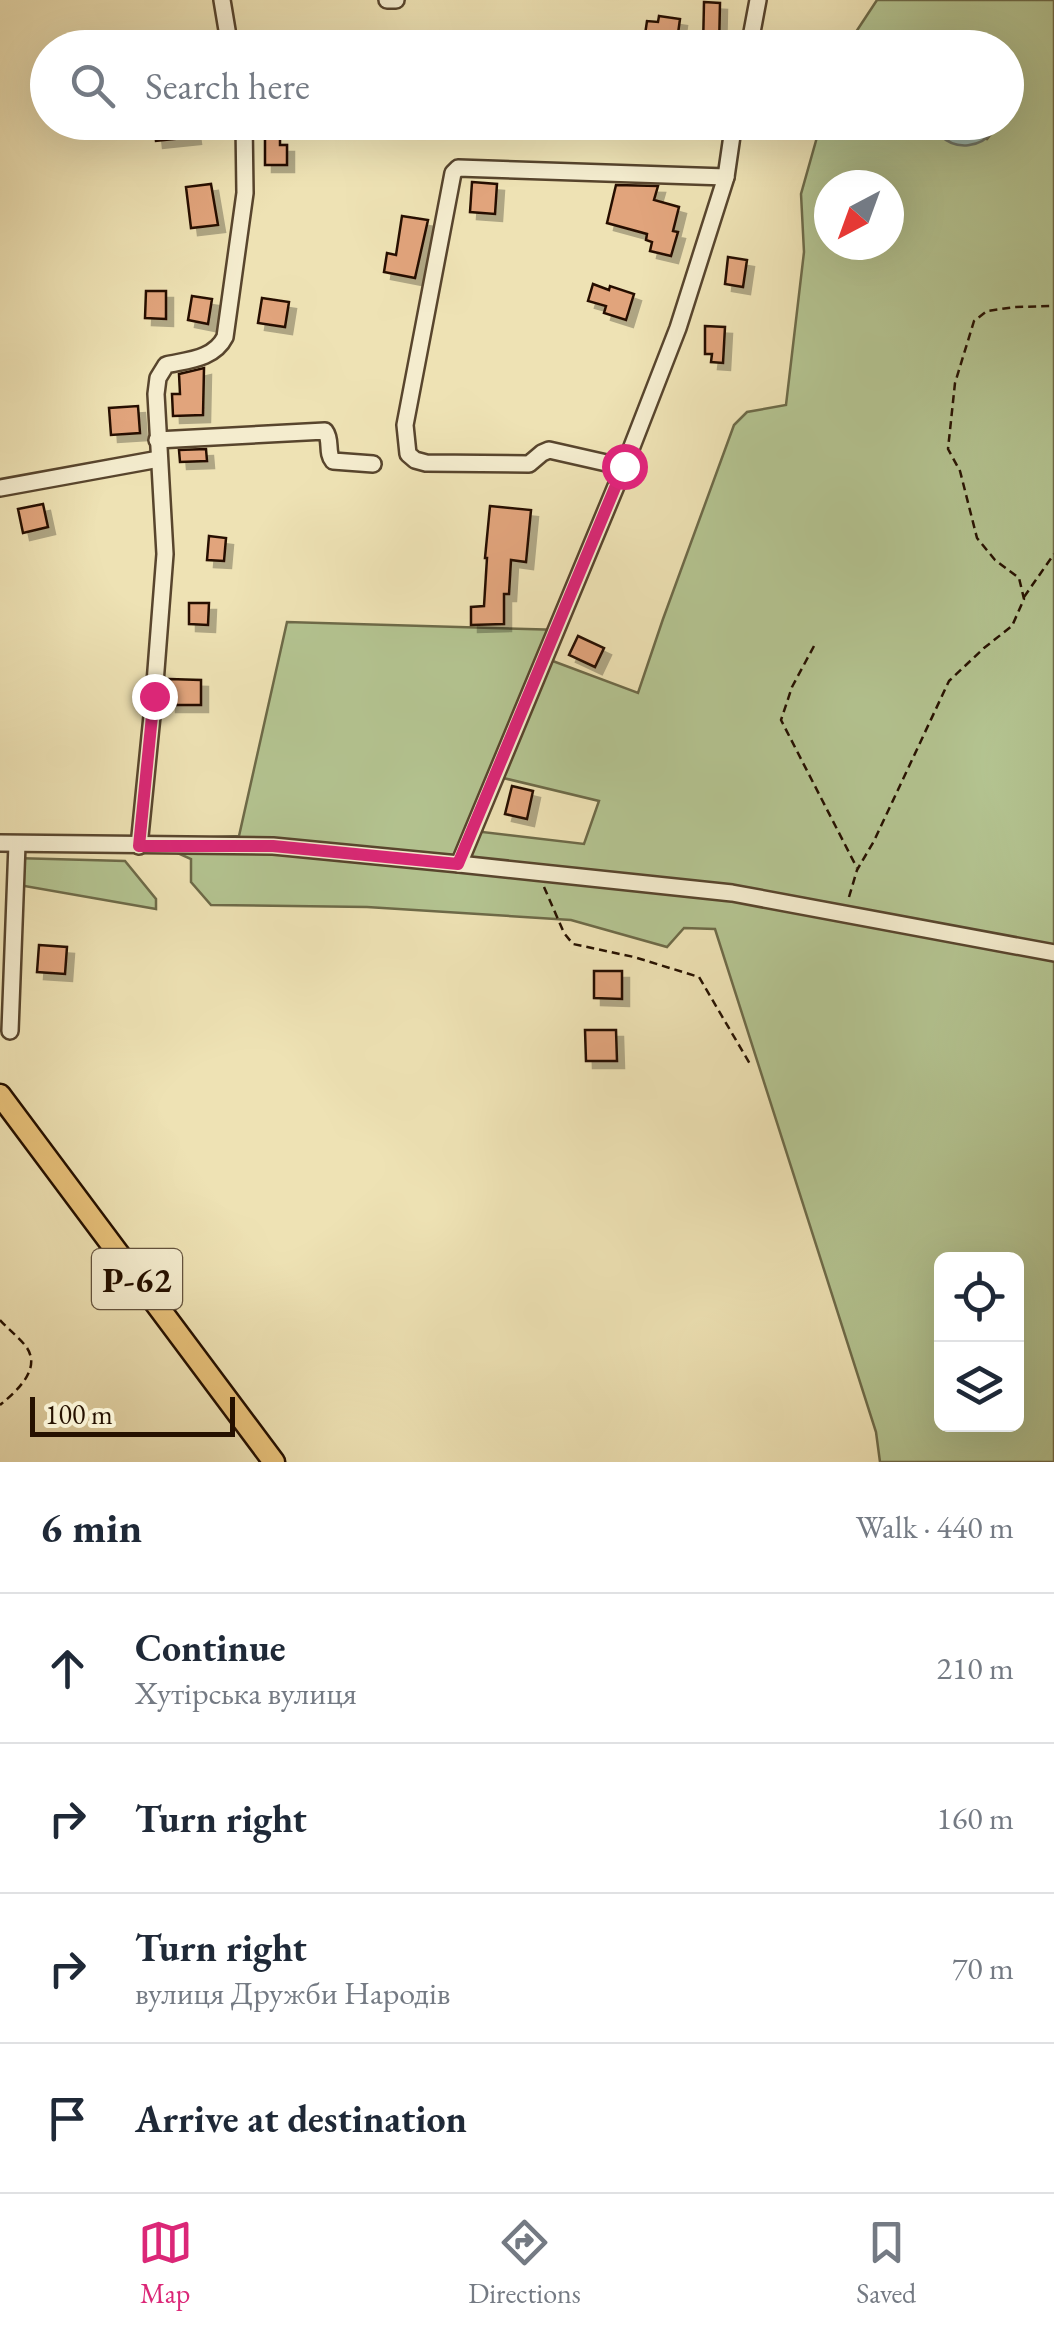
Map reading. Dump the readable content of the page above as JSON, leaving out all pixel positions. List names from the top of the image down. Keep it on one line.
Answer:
{"streets":{"main road":["Р-62"]},"scale_bar":"100 m","north":"bottom left","page":{"search":"Search here","scale":"100 m","heading":["6 min","Walk · 440 m"],"list":[["Continue","Хутірська вулиця","210 m"],["Turn right","160 m"],["Turn right","вулиця Дружби Народів","70 m"],"Arrive at destination"],"nav":["Map","Directions","Saved"]}}
